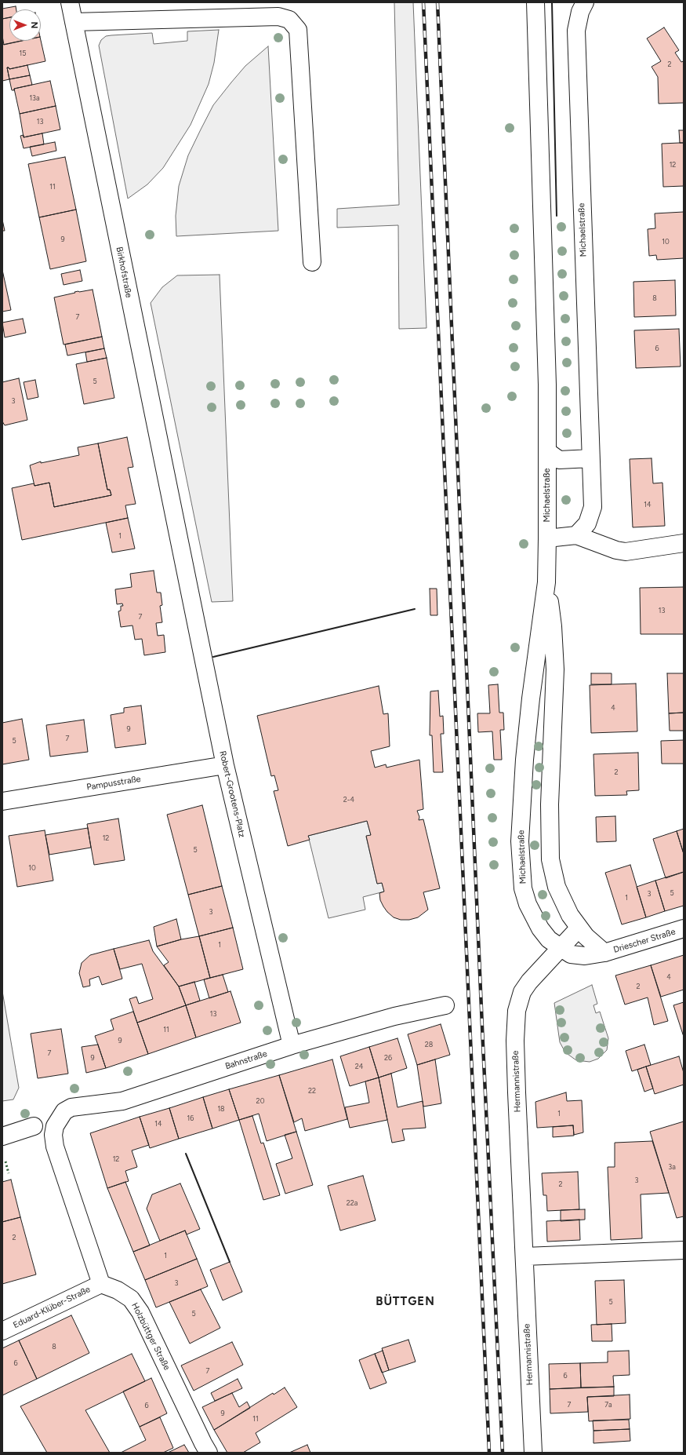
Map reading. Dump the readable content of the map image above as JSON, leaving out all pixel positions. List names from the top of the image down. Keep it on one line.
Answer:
{"streets":{"street":["Michaelstraße","Birkhofstraße","Pampusstraße","Robert-Grootens-Platz","Driescher Straße","Bahnstraße","Hermannistraße","Eduard-Klüber-Straße","Holzbüttger Straße"]},"crossings":[["Michaelstraße","Driescher Straße"],["Michaelstraße","Hermannistraße"],["Birkhofstraße","Robert-Grootens-Platz"],["Pampusstraße","Robert-Grootens-Platz"],["Robert-Grootens-Platz","Bahnstraße"],["Bahnstraße","Eduard-Klüber-Straße"],["Bahnstraße","Holzbüttger Straße"],["Eduard-Klüber-Straße","Holzbüttger Straße"]],"districts":["BÜTTGEN"],"house_numbers":["15","2","13a","13","12","11","9","10","8","7","6","5","3","14","1","13","7","4","9","7","5","2","2-4","12","5","10","5","3","1","3","1","4","2","13","11","9","28","7","9","26","24","22","20","18","1","16","14","12","3a","3","2","22a","2","1","3","5","5","8","6","7","6","7","7a","6","9","11"],"north":"right"}
